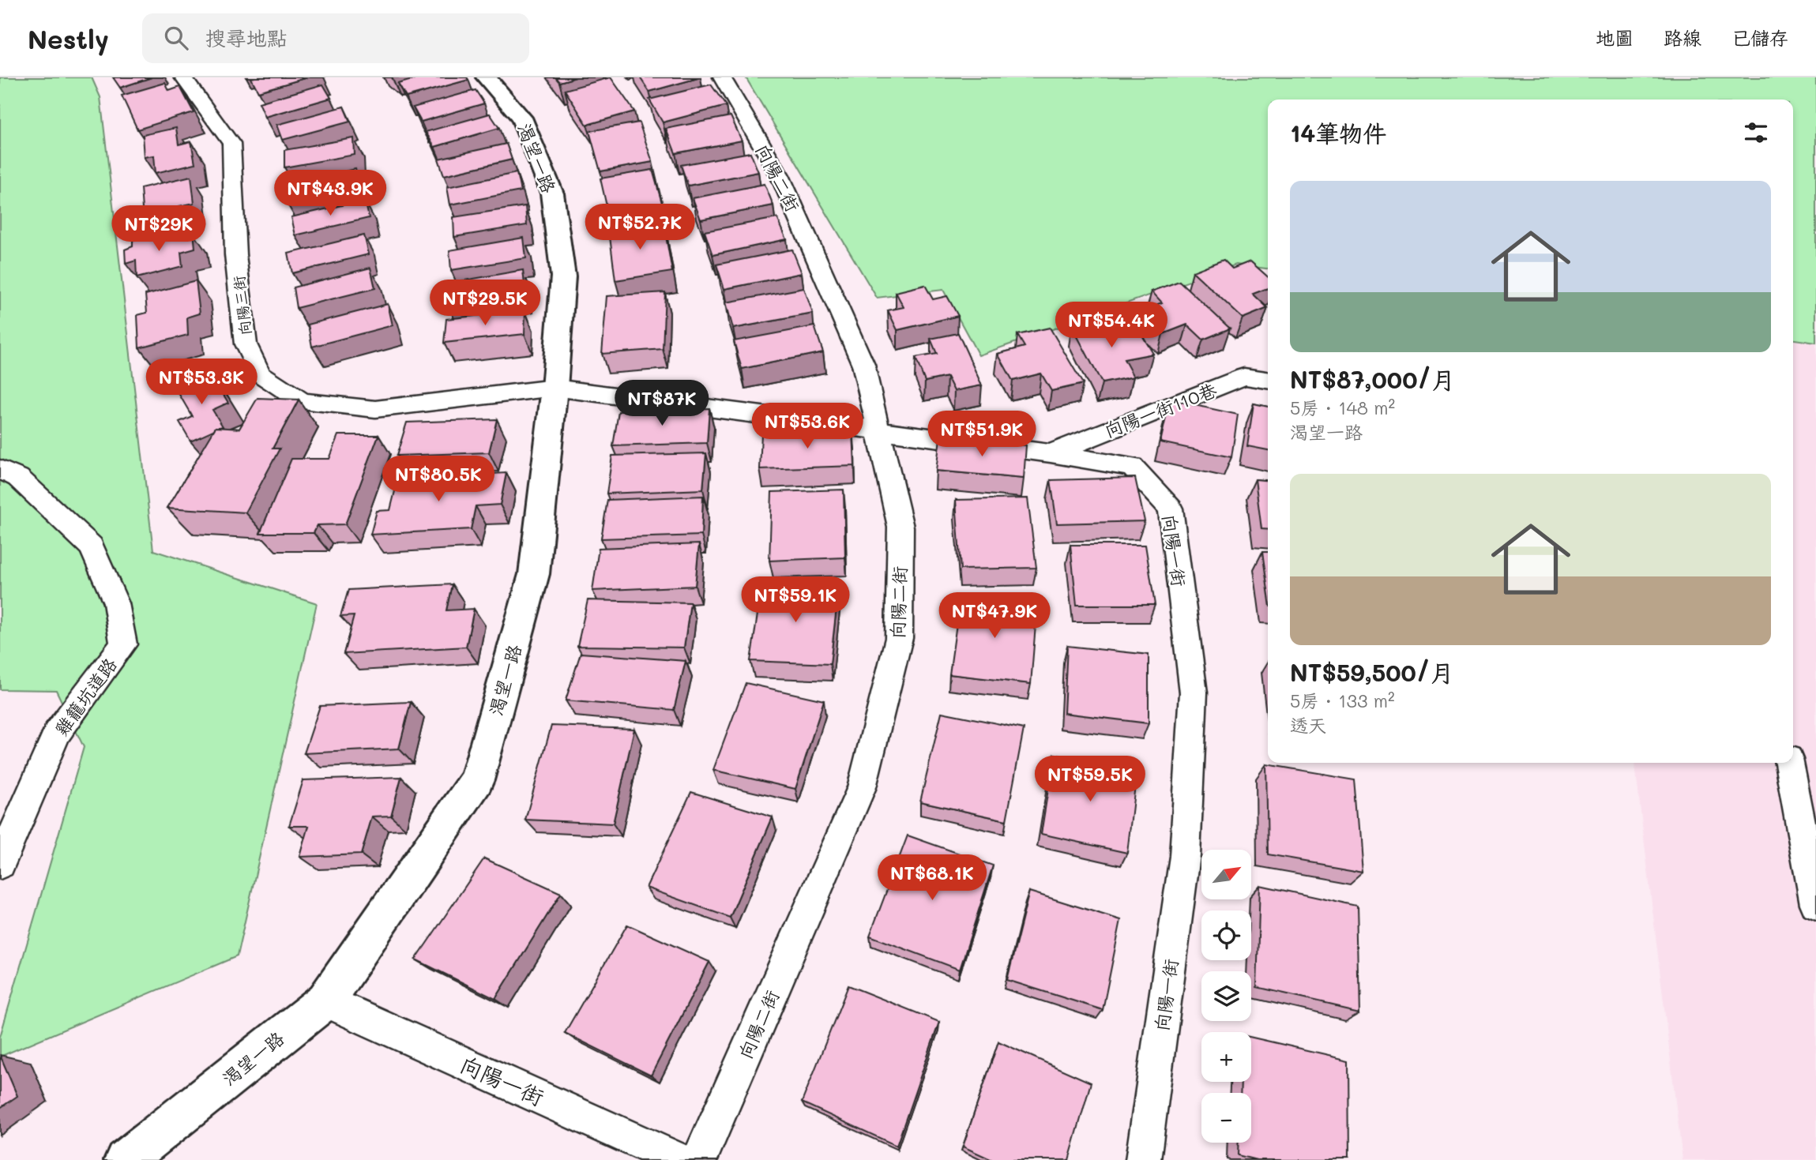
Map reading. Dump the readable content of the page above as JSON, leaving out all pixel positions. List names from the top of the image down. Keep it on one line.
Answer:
{"streets":{"street":["渴望一路"],"lane":["向陽二街","向陽三街","向陽一街110巷","向陽一街","雞籠坑道路"]},"crossings":[["渴望一路","向陽三街"],["渴望一路","向陽一街"],["向陽二街","向陽一街"],["向陽三街","向陽一街"],["向陽一街110巷","向陽一街"]],"north":"top right","page":{"header":"Nestly","search":"搜尋地點","nav":["地圖","路線","已儲存"],"heading":"14筆物件","list":[{"name":"NT$87,000/月","note":"5房 · 148 m² · 渴望一路"},{"name":"NT$59,500/月","note":"5房 · 133 m² · 透天"}],"price":["NT$43.9K","NT$52.7K","NT$29K","NT$29.5K","NT$54.4K","NT$53.3K","NT$87K","NT$53.6K","NT$51.9K","NT$80.5K","NT$59.1K","NT$47.9K","NT$59.5K","NT$68.1K"],"map_buttons":["+","−"]}}
